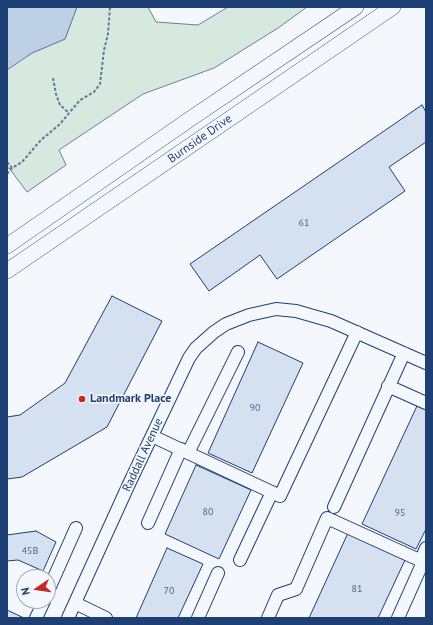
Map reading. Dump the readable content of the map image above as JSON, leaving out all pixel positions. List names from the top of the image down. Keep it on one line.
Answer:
{"streets":{"main road":["Burnside Drive"],"street":["Raddall Avenue"]},"places":["Landmark Place"],"house_numbers":["61","90","80","95","45B","81","70"],"north":"left"}
